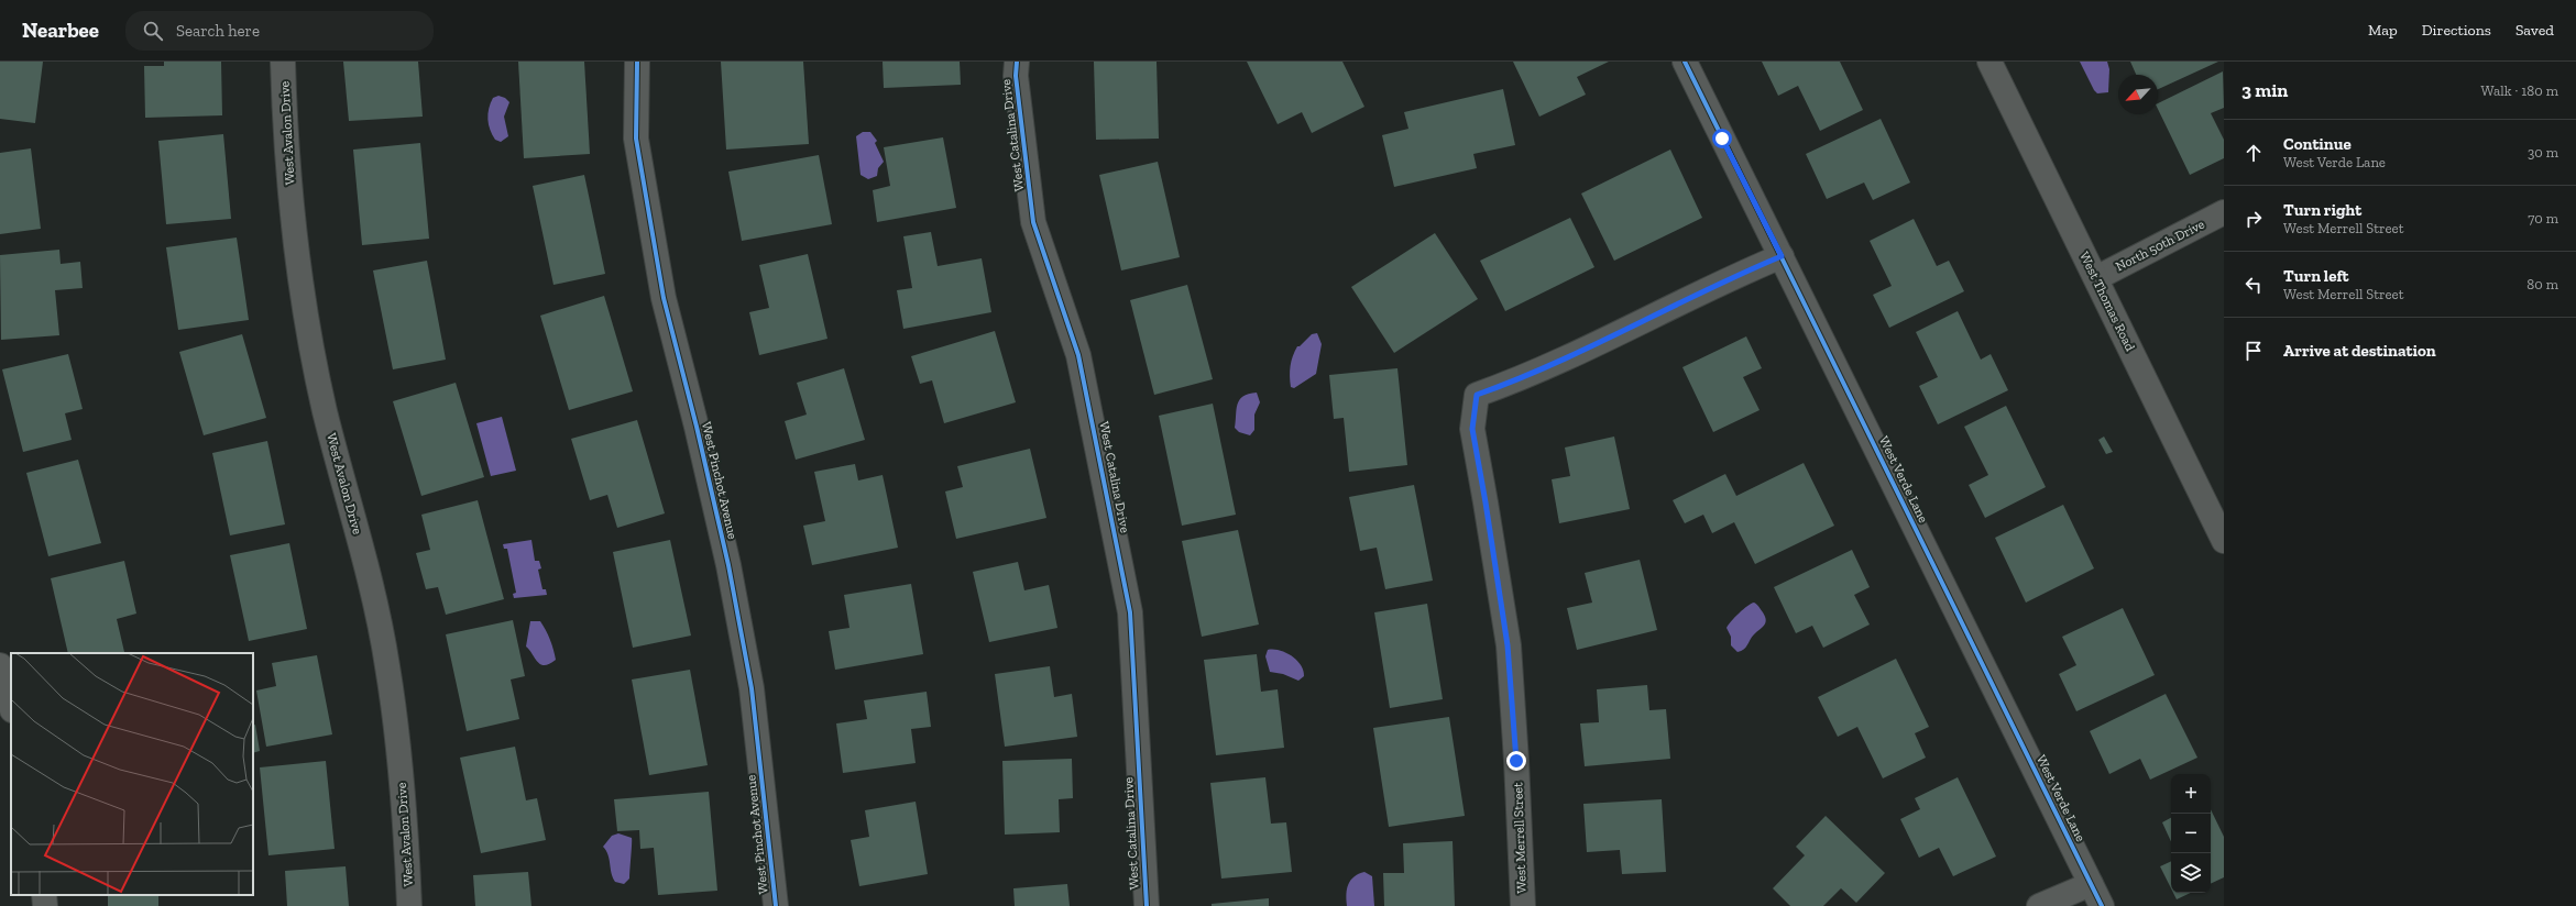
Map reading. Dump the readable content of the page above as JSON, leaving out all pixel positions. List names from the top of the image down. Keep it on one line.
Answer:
{"streets":{"street":["West Avalon Drive","West Catalina Drive","North 50th Drive","West Thomas Road","West Verde Lane","West Pinchot Avenue","West Merrell Street"]},"crossings":[["North 50th Drive","West Thomas Road"],["West Verde Lane","West Merrell Street"]],"north":"bottom left","page":{"header":"Nearbee","search":"Search here","nav":["Map","Directions","Saved"],"heading":["3 min","Walk · 180 m"],"list":[["Continue","West Verde Lane","30 m"],["Turn right","West Merrell Street","70 m"],["Turn left","West Merrell Street","80 m"],"Arrive at destination"],"map_buttons":["+","−"]}}
